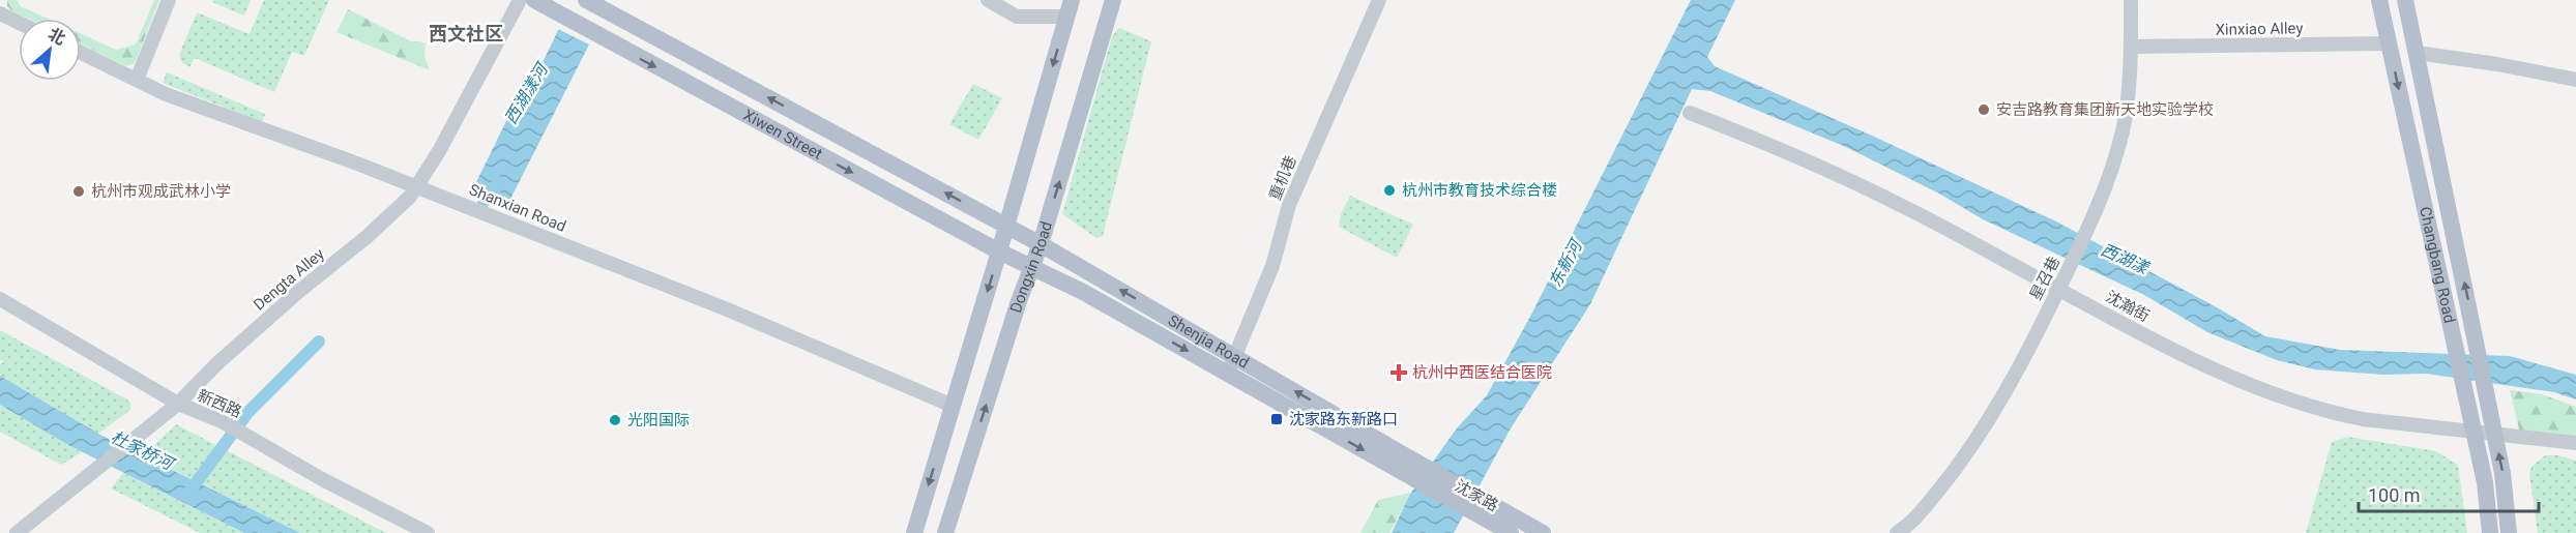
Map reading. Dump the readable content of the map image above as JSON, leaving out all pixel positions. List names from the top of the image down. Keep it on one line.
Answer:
{"streets":{"main road":["Xiwen Street","Changbang Road","Dongxin Road","Shenjia Road","沈家路"],"street":["Xinxiao Alley","重机巷","Shanxian Road","星召巷","Dengta Alley","沈瀚街","新西路"]},"crossings":[["Xinxiao Alley","Changbang Road"],["Xinxiao Alley","星召巷"],["Xiwen Street","Dongxin Road"],["Xiwen Street","Shenjia Road"],["重机巷","Shenjia Road"],["Shanxian Road","Dengta Alley"],["Changbang Road","沈瀚街"],["Dongxin Road","Shenjia Road"],["星召巷","沈瀚街"],["Dengta Alley","新西路"],["Shenjia Road","沈家路"]],"districts":["西文社区"],"water":["西湖漾河","西湖漾","东新河","杜家桥河"],"places":{"other":["安吉路教育集团新天地实验学校","杭州市教育技术综合楼","杭州市观成武林小学","光阳国际"],"health":["杭州中西医结合医院"],"transit":["沈家路东新路口"]},"scale_bar":"100 m","north":"top right"}
